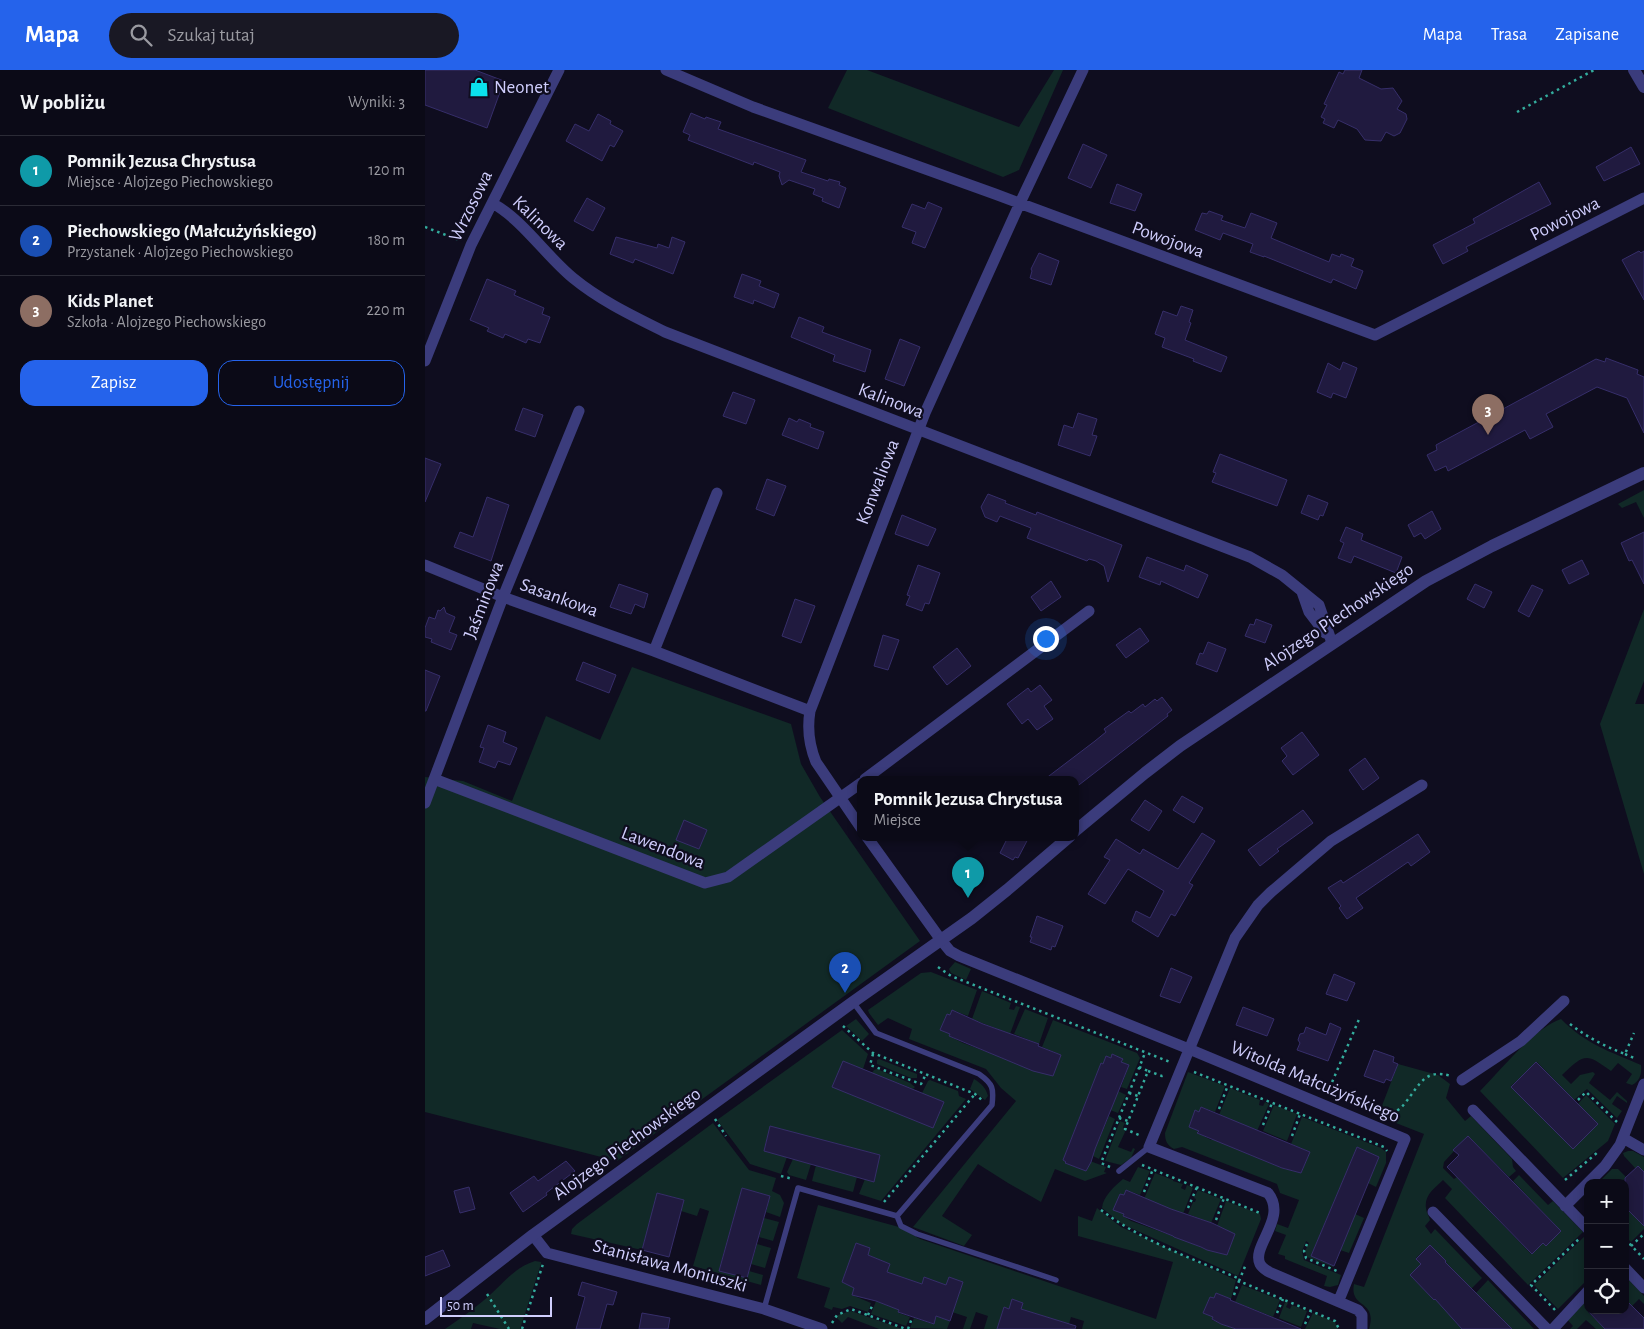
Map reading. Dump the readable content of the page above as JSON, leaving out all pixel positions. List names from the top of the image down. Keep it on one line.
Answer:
{"streets":{"street":["Wrzosowa","Powojowa","Kalinowa","Konwaliowa","Sasankowa","Jaśminowa","Alojzego Piechowskiego","Lawendowa","Witolda Małcużyńskiego","Stanisława Moniuszki"]},"crossings":[["Wrzosowa","Kalinowa"],["Powojowa","Konwaliowa"],["Kalinowa","Konwaliowa"],["Kalinowa","Alojzego Piechowskiego"],["Konwaliowa","Sasankowa"],["Konwaliowa","Lawendowa"],["Sasankowa","Jaśminowa"],["Jaśminowa","Lawendowa"],["Alojzego Piechowskiego","Witolda Małcużyńskiego"],["Alojzego Piechowskiego","Stanisława Moniuszki"]],"places":{"shop":["Neonet"]},"scale_bar":"50 m","page":{"header":"Mapa","search":"Szukaj tutaj","nav":["Mapa","Trasa","Zapisane"],"heading":["W pobliżu","Wyniki: 3"],"list":[{"mark":"1","name":"Pomnik Jezusa Chrystusa","note":"Miejsce · Alojzego Piechowskiego","value":"120 m"},{"mark":"2","name":"Piechowskiego (Małcużyńskiego)","note":"Przystanek · Alojzego Piechowskiego","value":"180 m"},{"mark":"3","name":"Kids Planet","note":"Szkoła · Alojzego Piechowskiego","value":"220 m"}],"buttons":["Zapisz","Udostępnij"],"pins":["3","1","2"],"popup":["Pomnik Jezusa Chrystusa","Miejsce"],"map_buttons":["+","−"],"scale":"50 m"}}
